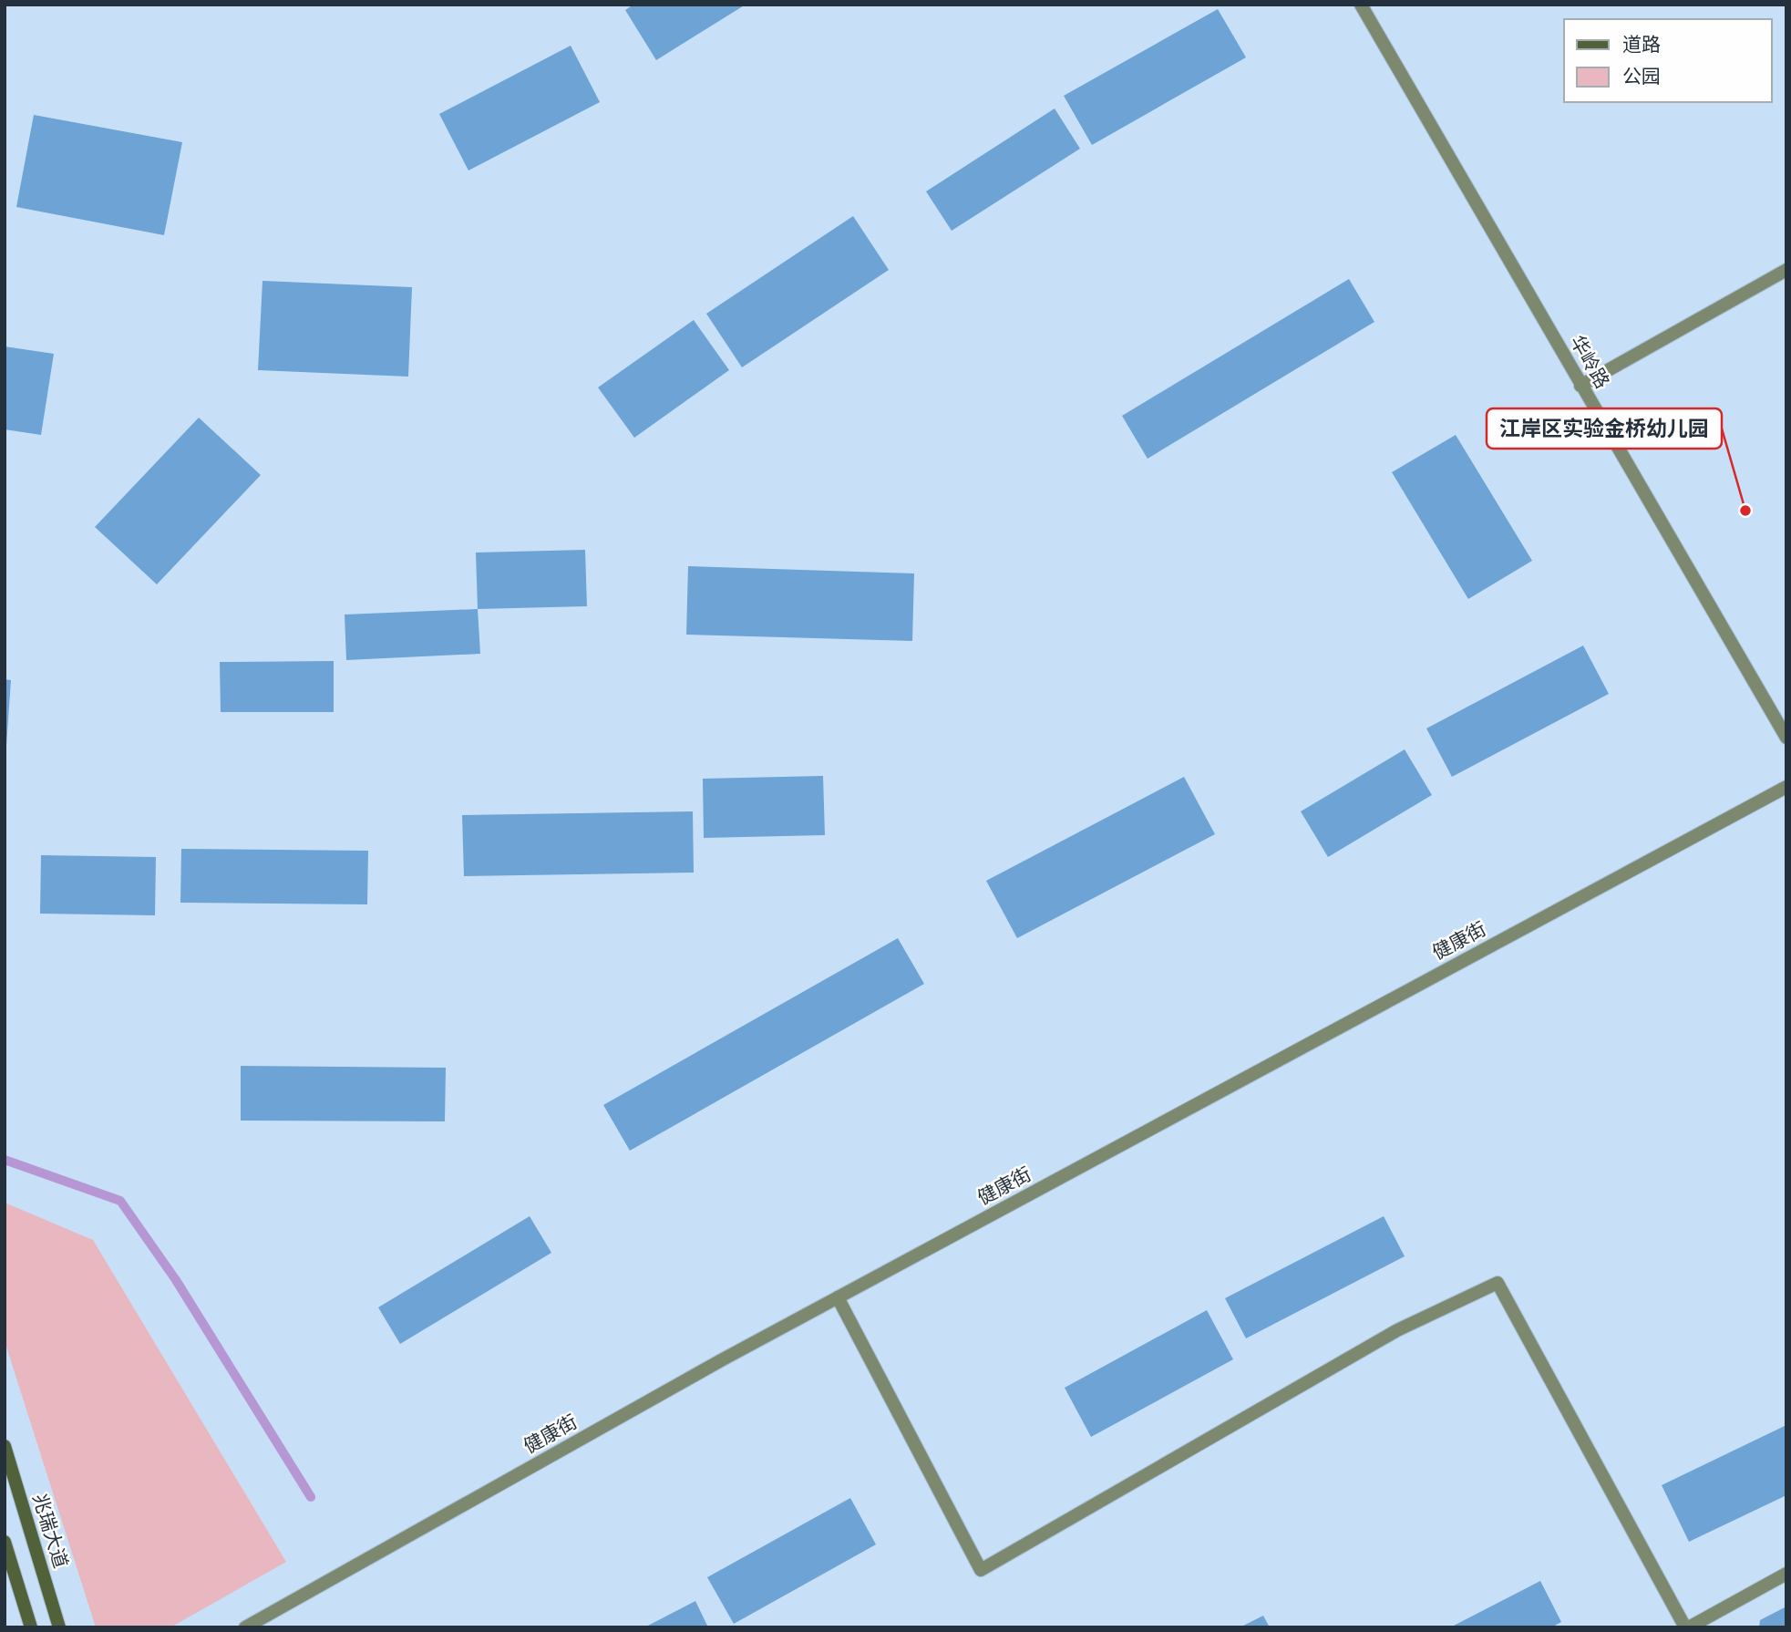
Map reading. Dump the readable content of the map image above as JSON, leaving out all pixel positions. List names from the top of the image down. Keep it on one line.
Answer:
{"streets":{"street":["华岭路","健康街","兆瑞大道"]},"places":["江岸区实验金桥幼儿园"],"legend":["道路","公园"]}
